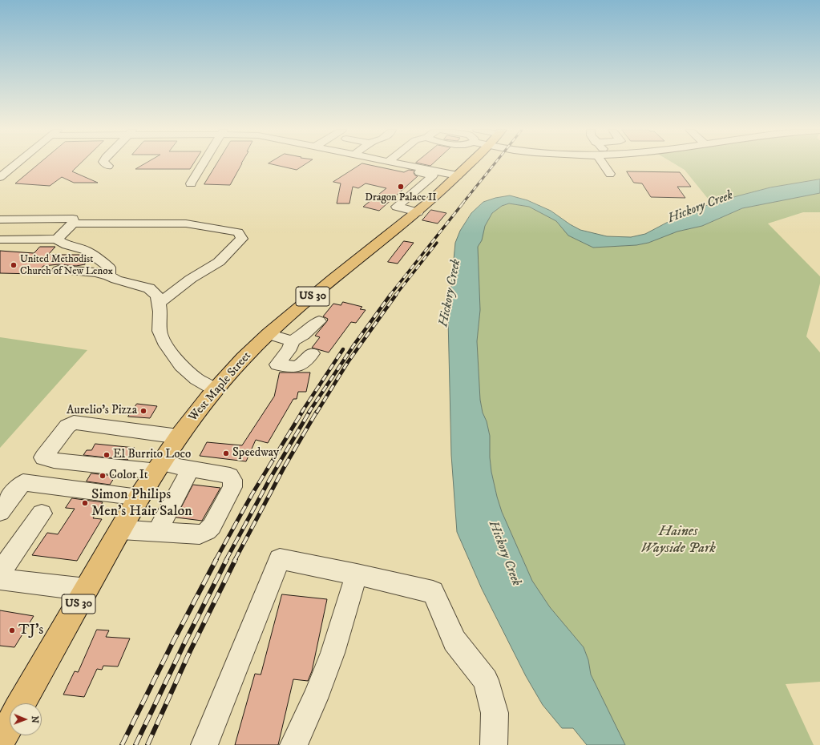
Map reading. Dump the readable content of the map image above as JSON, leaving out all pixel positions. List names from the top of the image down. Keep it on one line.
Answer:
{"streets":{"main road":["US 30","West Maple Street"]},"water":["Hickory Creek"],"parks":["Haines Wayside Park"],"places":["Dragon Palace II","United Methodist Church of New Lenox","Aurelio's Pizza","Speedway","El Burrito Loco","Color It","Simon Philips Men's Hair Salon","TJ's"],"north":"right"}
